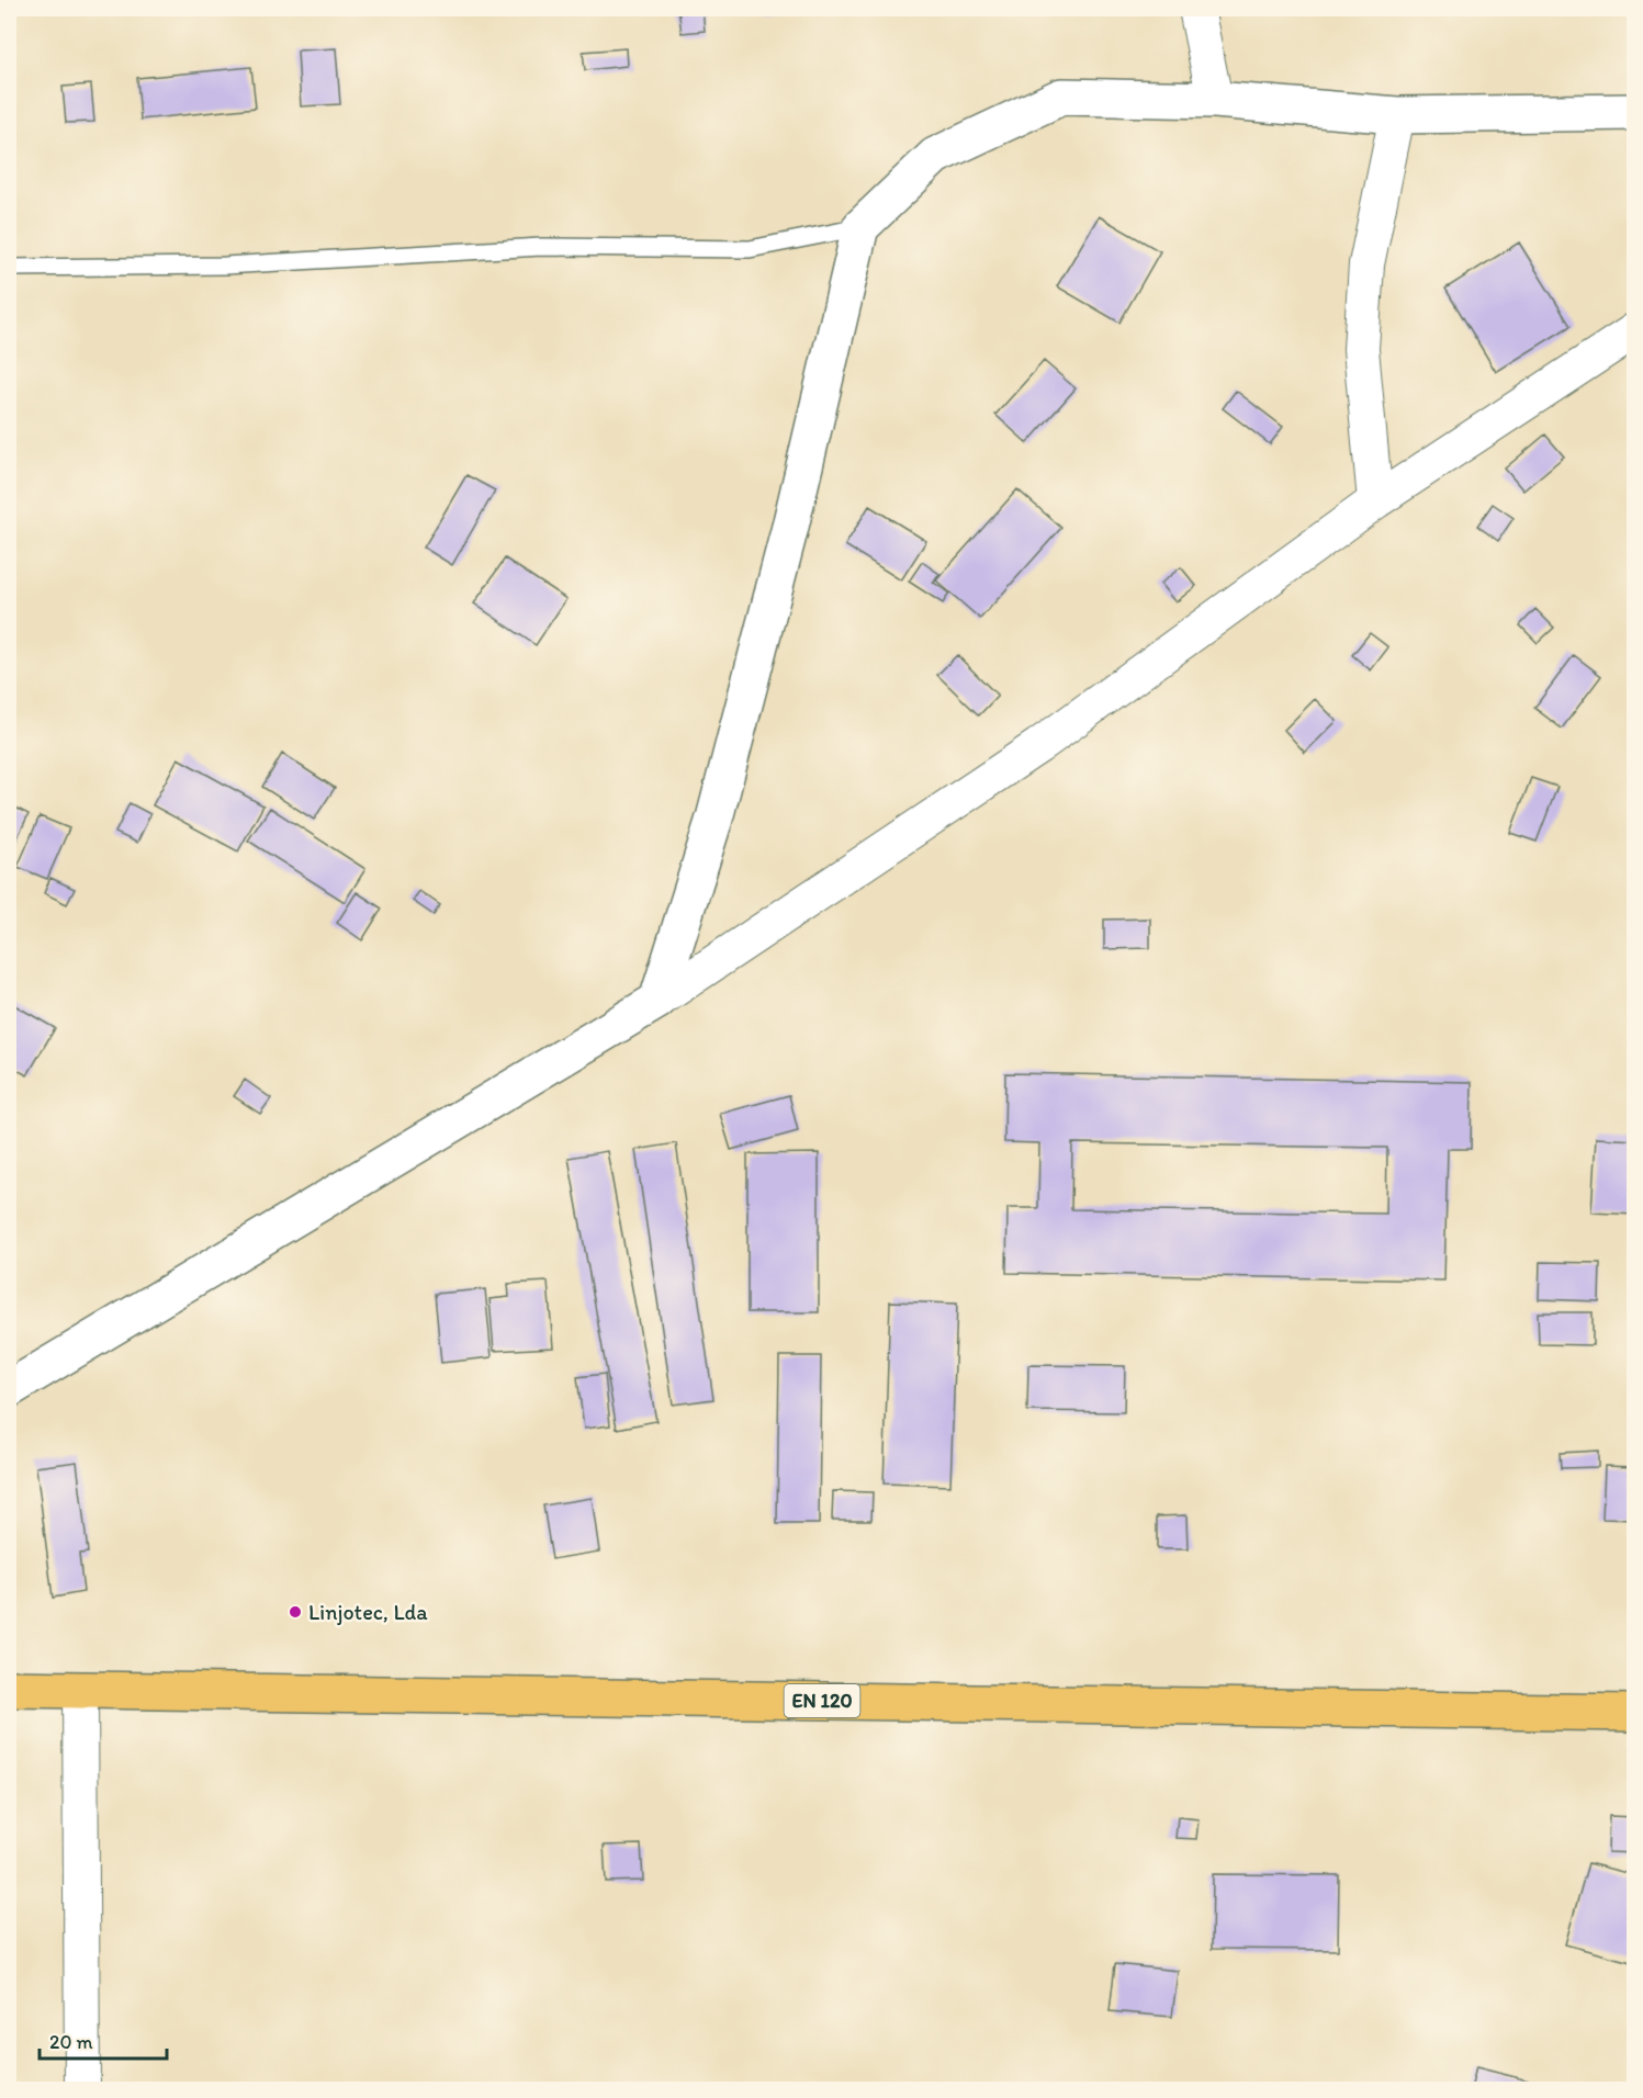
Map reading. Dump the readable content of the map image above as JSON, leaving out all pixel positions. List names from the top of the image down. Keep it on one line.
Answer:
{"streets":{"main road":["EN 120"]},"places":["Linjotec, Lda"],"scale_bar":"20 m"}
